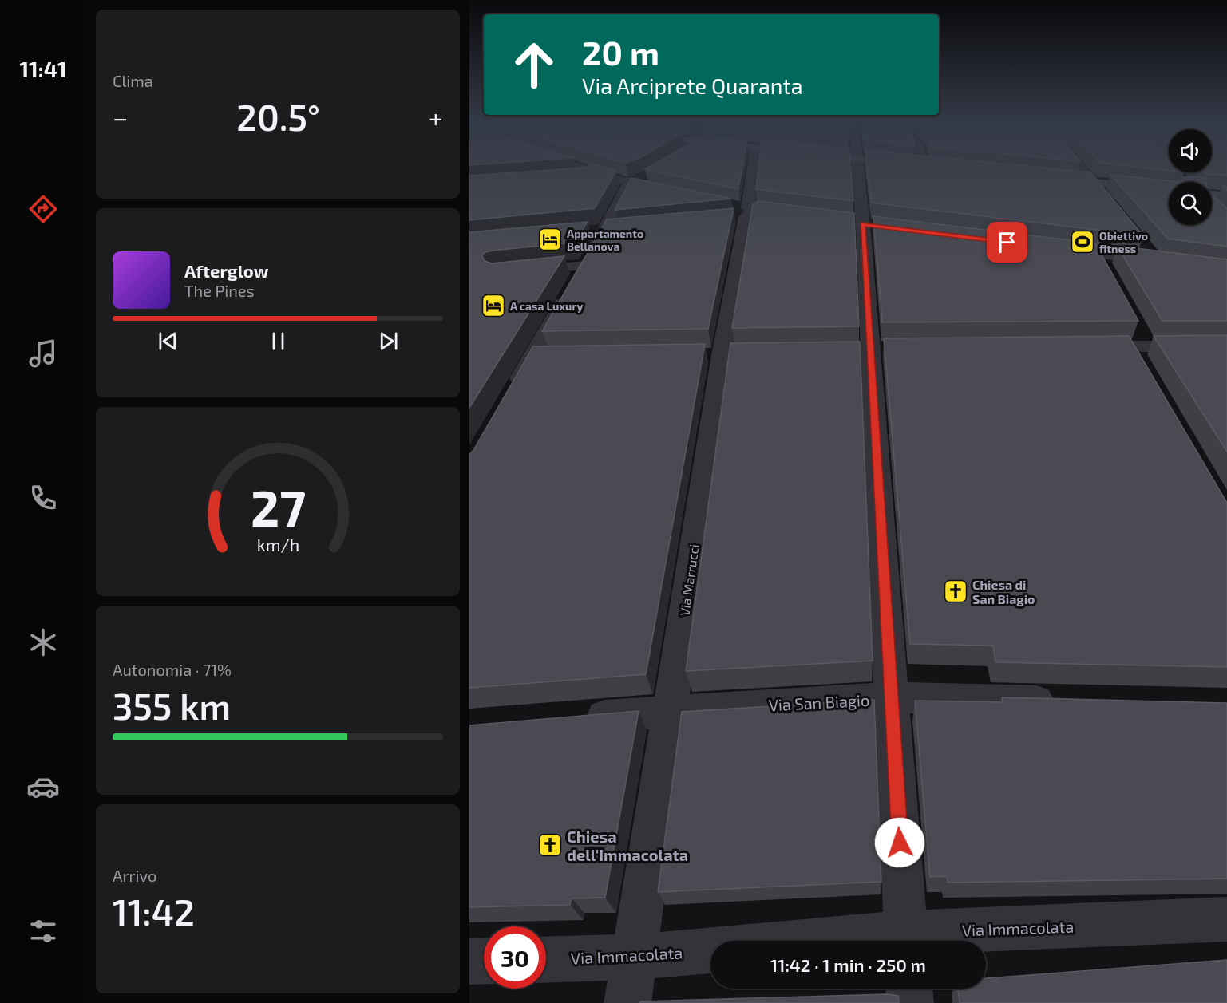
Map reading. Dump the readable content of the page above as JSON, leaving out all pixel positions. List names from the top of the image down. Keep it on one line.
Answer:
{"streets":{"street":["Via Marrucci","Via San Biagio","Via Immacolata"]},"crossings":[["Via Marrucci","Via San Biagio"],["Via Marrucci","Via Immacolata"]],"places":{"hotel":["Appartamento Bellanova","A casa Luxury"],"sports":["Obiettivo fitness"],"church":["Chiesa di San Biagio","Chiesa dell'Immacolata"]},"page":{"tabs":"11:41","tile":["Clima",["Autonomia · 71%","355 km"],["Arrivo","11:42"]],"turn":["20 m","Via Arciprete Quaranta"],"heat":["−","20.5°","+"],"song":["Afterglow","The Pines"],"limit":"30","trip":"11:42 · 1 min · 250 m","gauge":["27","km/h"]}}
